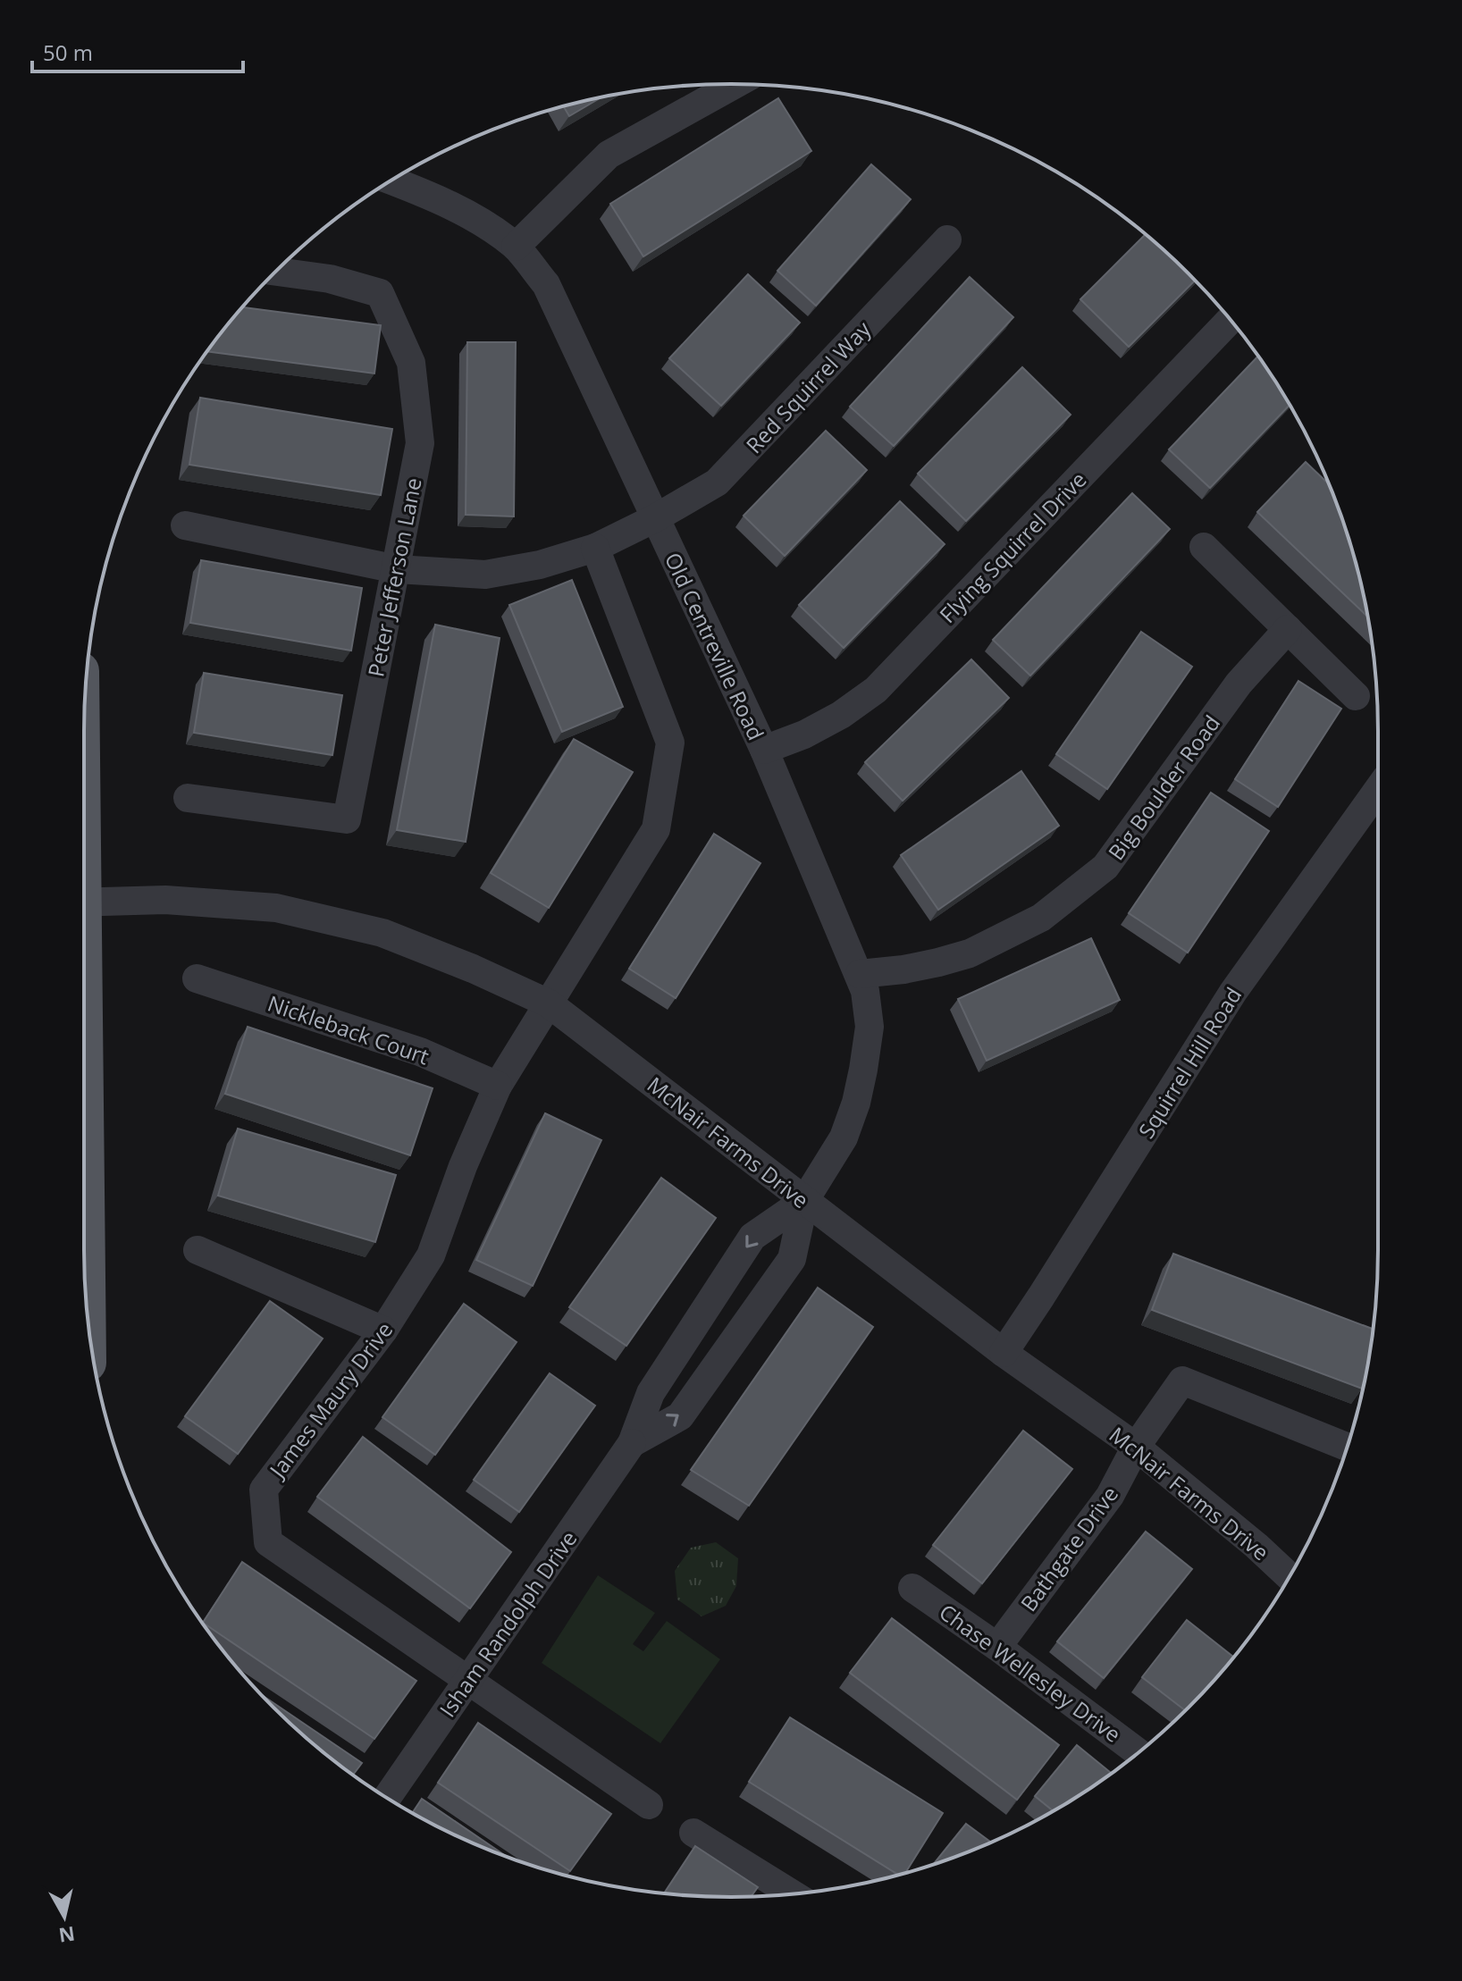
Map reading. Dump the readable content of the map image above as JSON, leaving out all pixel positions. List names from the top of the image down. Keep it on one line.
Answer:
{"streets":{"street":["Red Squirrel Way","Flying Squirrel Drive","Peter Jefferson Lane","Old Centreville Road","Big Boulder Road","Nickleback Court","Squirrel Hill Road","McNair Farms Drive","James Maury Drive","Bathgate Drive","Isham Randolph Drive","Chase Wellesley Drive"]},"crossings":[["Red Squirrel Way","Peter Jefferson Lane"],["Red Squirrel Way","Old Centreville Road"],["Red Squirrel Way","James Maury Drive"],["Flying Squirrel Drive","Old Centreville Road"],["Old Centreville Road","Big Boulder Road"],["Old Centreville Road","McNair Farms Drive"],["Old Centreville Road","Isham Randolph Drive"],["Nickleback Court","James Maury Drive"],["Squirrel Hill Road","McNair Farms Drive"],["McNair Farms Drive","James Maury Drive"],["McNair Farms Drive","Bathgate Drive"],["McNair Farms Drive","Isham Randolph Drive"],["James Maury Drive","Isham Randolph Drive"],["Bathgate Drive","Chase Wellesley Drive"]],"scale_bar":"50 m","north":"bottom"}
